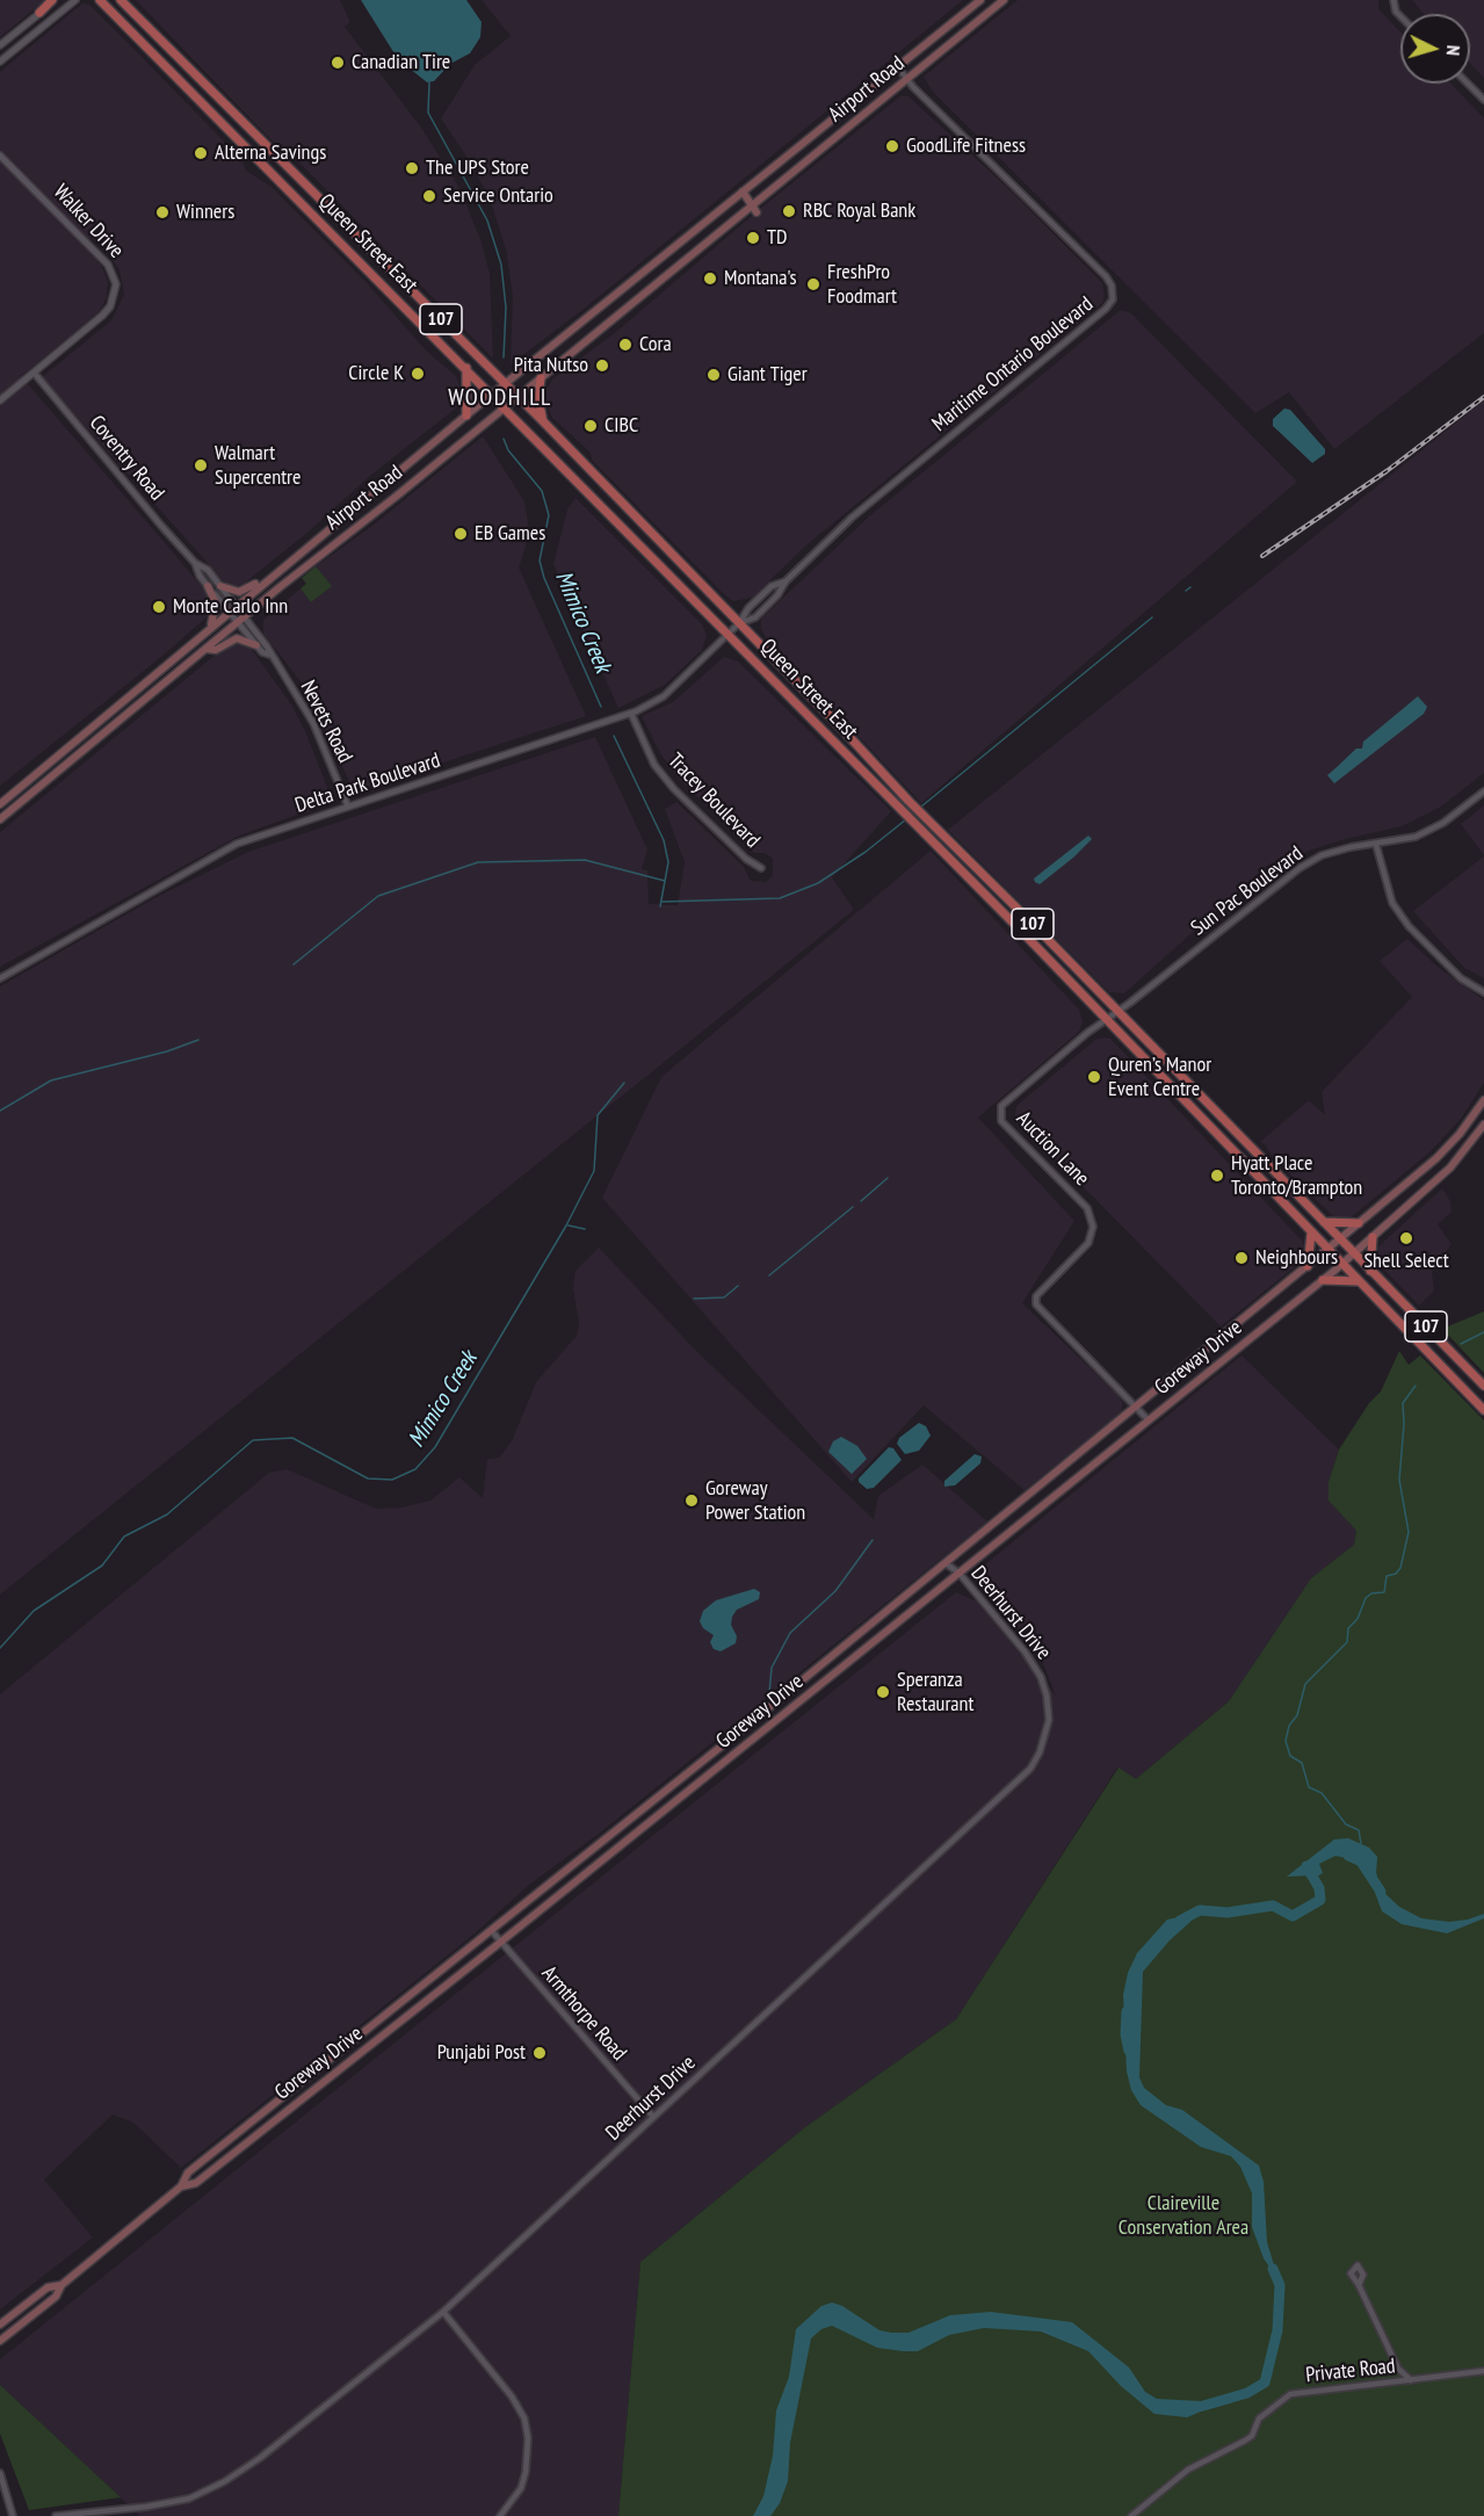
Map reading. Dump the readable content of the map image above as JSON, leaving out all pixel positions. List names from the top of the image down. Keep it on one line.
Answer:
{"streets":{"main road":["Airport Road","Queen Street East","107","Goreway Drive"],"street":["Walker Drive","Maritime Ontario Boulevard","Coventry Road","Nevets Road","Delta Park Boulevard","Tracey Boulevard","Sun Pac Boulevard","Auction Lane","Deerhurst Drive","Armthorpe Road","Private Road"]},"crossings":[["Airport Road","Queen Street East"],["Airport Road","Maritime Ontario Boulevard"],["Airport Road","Coventry Road"],["Airport Road","Nevets Road"],["Walker Drive","Coventry Road"],["Queen Street East","Maritime Ontario Boulevard"],["Queen Street East","Delta Park Boulevard"],["Queen Street East","Sun Pac Boulevard"],["Queen Street East","Auction Lane"],["Queen Street East","Goreway Drive"],["Maritime Ontario Boulevard","Delta Park Boulevard"],["Coventry Road","Nevets Road"],["Nevets Road","Delta Park Boulevard"],["Delta Park Boulevard","Tracey Boulevard"],["Sun Pac Boulevard","Auction Lane"],["Auction Lane","Goreway Drive"],["Goreway Drive","Deerhurst Drive"],["Goreway Drive","Armthorpe Road"],["Deerhurst Drive","Armthorpe Road"]],"districts":["WOODHILL"],"water":["Mimico Creek"],"parks":["Claireville Conservation Area"],"places":["Canadian Tire","GoodLife Fitness","Alterna Savings","The UPS Store","Service Ontario","RBC Royal Bank","Winners","TD","Montana's","FreshPro Foodmart","Cora","Pita Nutso","Circle K","Giant Tiger","CIBC","Walmart Supercentre","EB Games","Monte Carlo Inn","Quren’s Manor Event Centre","Hyatt Place Toronto/Brampton","Shell Select","Neighbours","Goreway Power Station","Speranza Restaurant","Punjabi Post"],"north":"right"}
